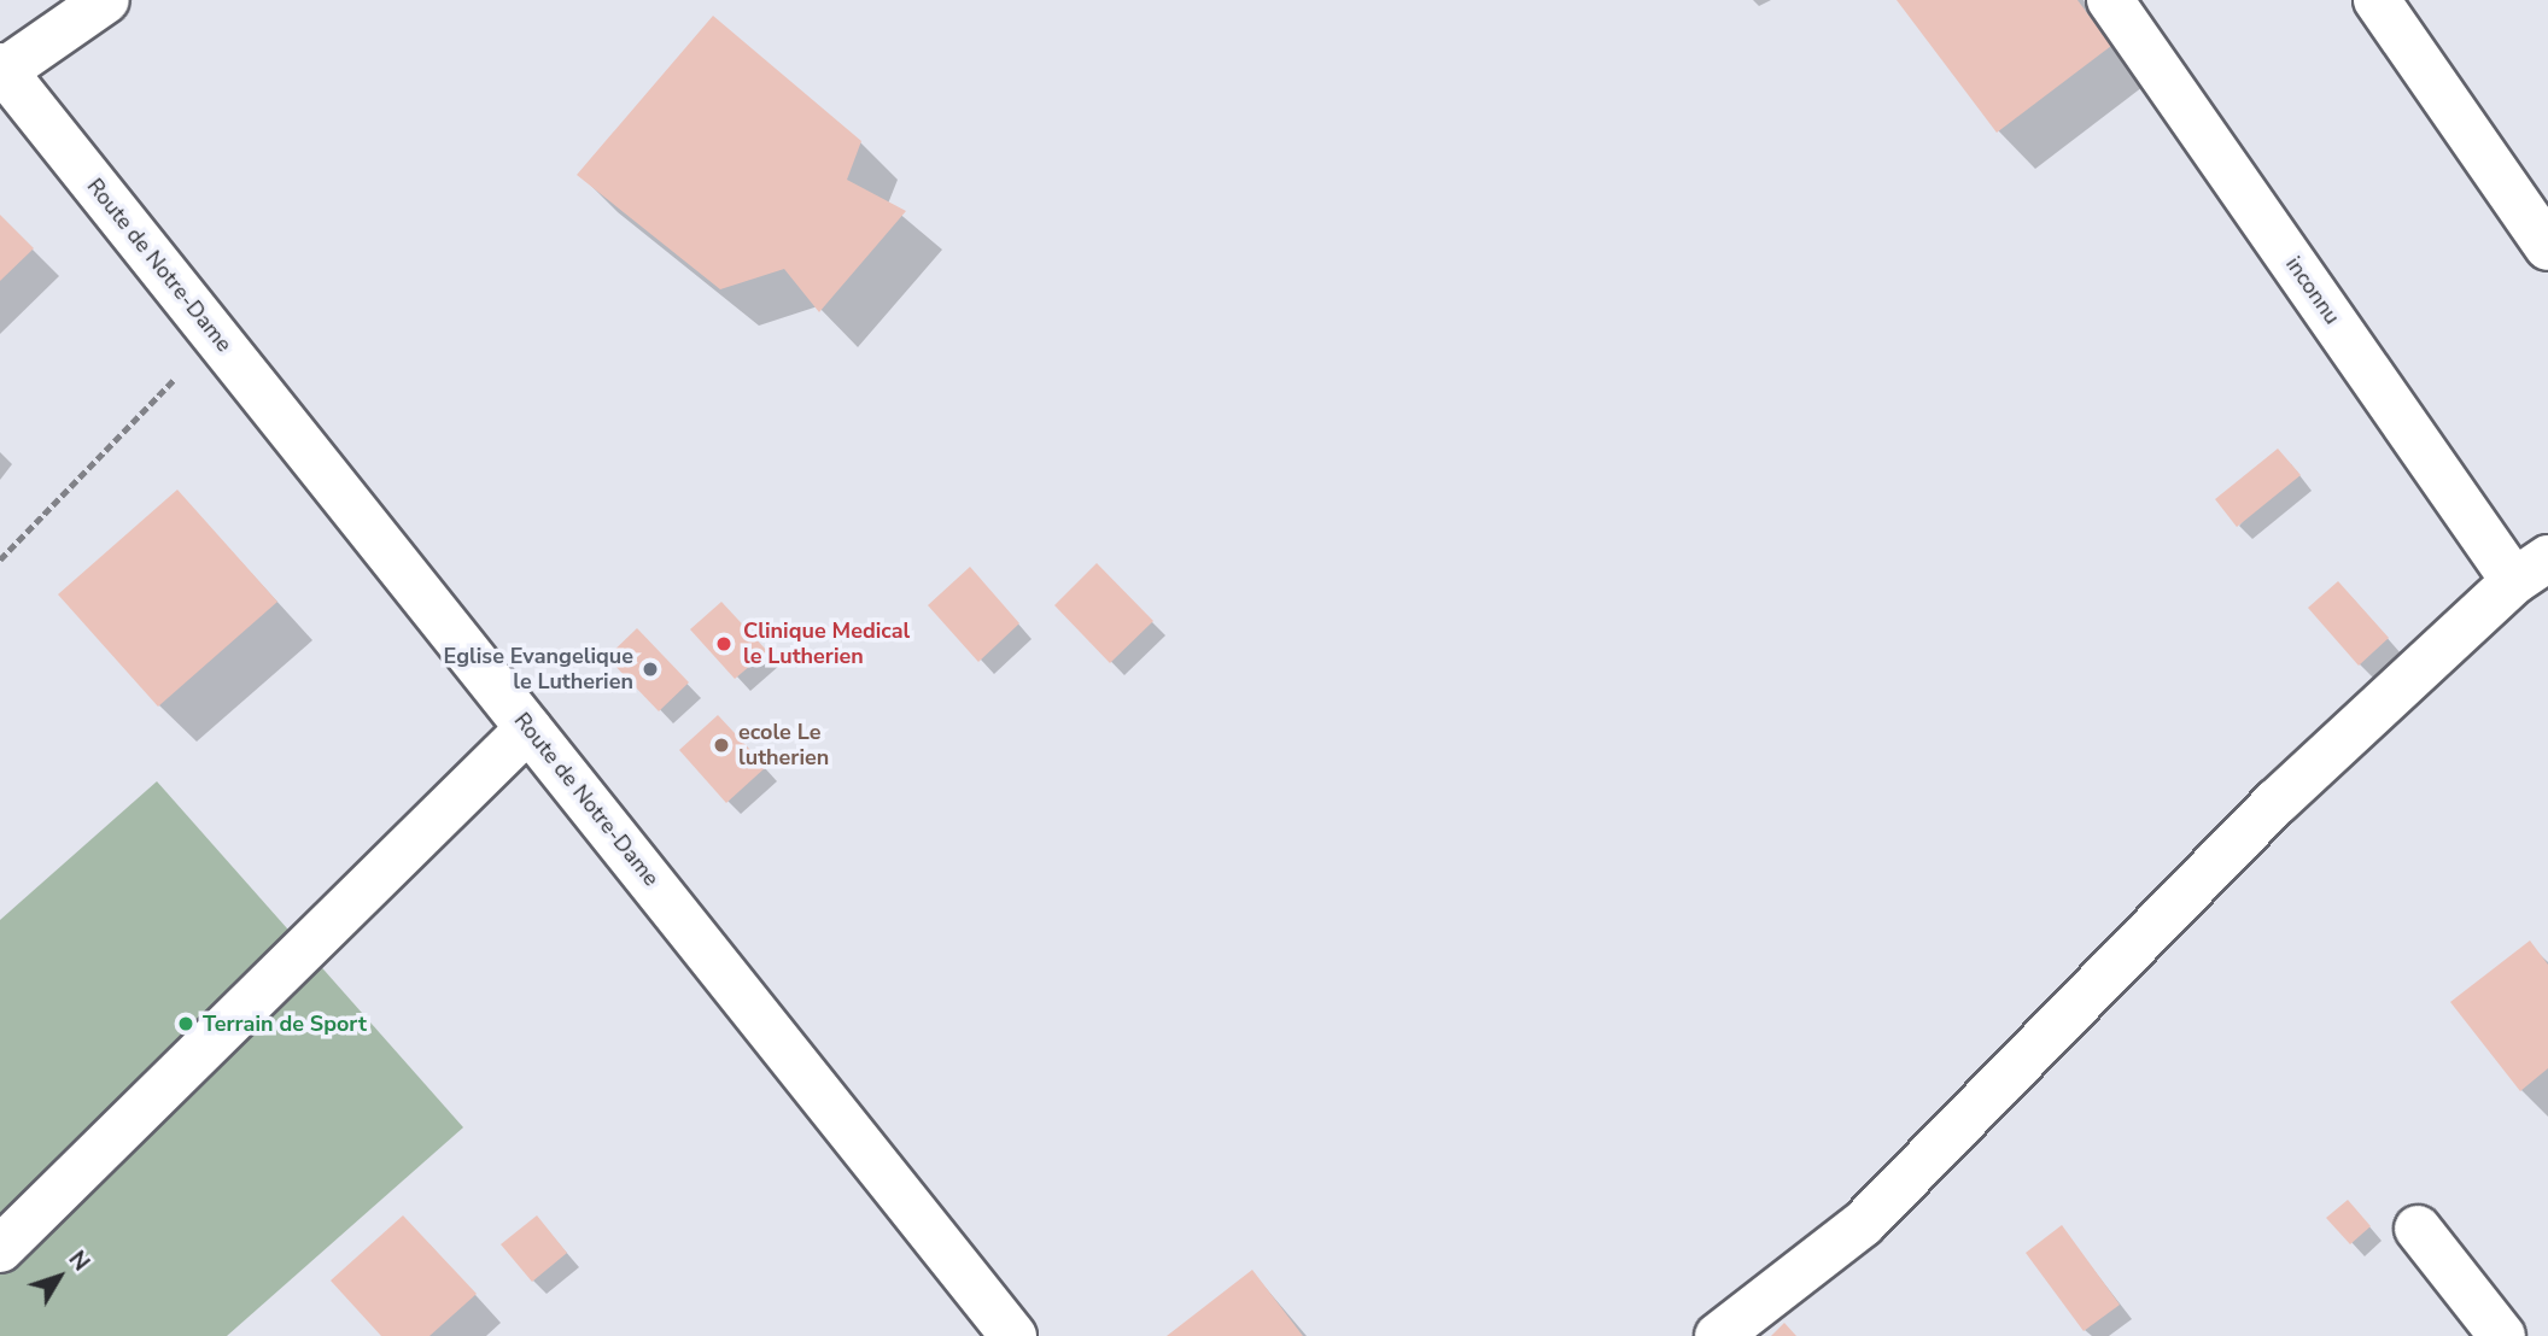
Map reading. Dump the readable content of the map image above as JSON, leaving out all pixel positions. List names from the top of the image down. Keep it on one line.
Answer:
{"streets":{"street":["Route de Notre-Dame","inconnu"]},"places":["Clinique Medical le Lutherien","Eglise Evangelique le Lutherien","ecole Le lutherien","Terrain de Sport"],"north":"top right"}
